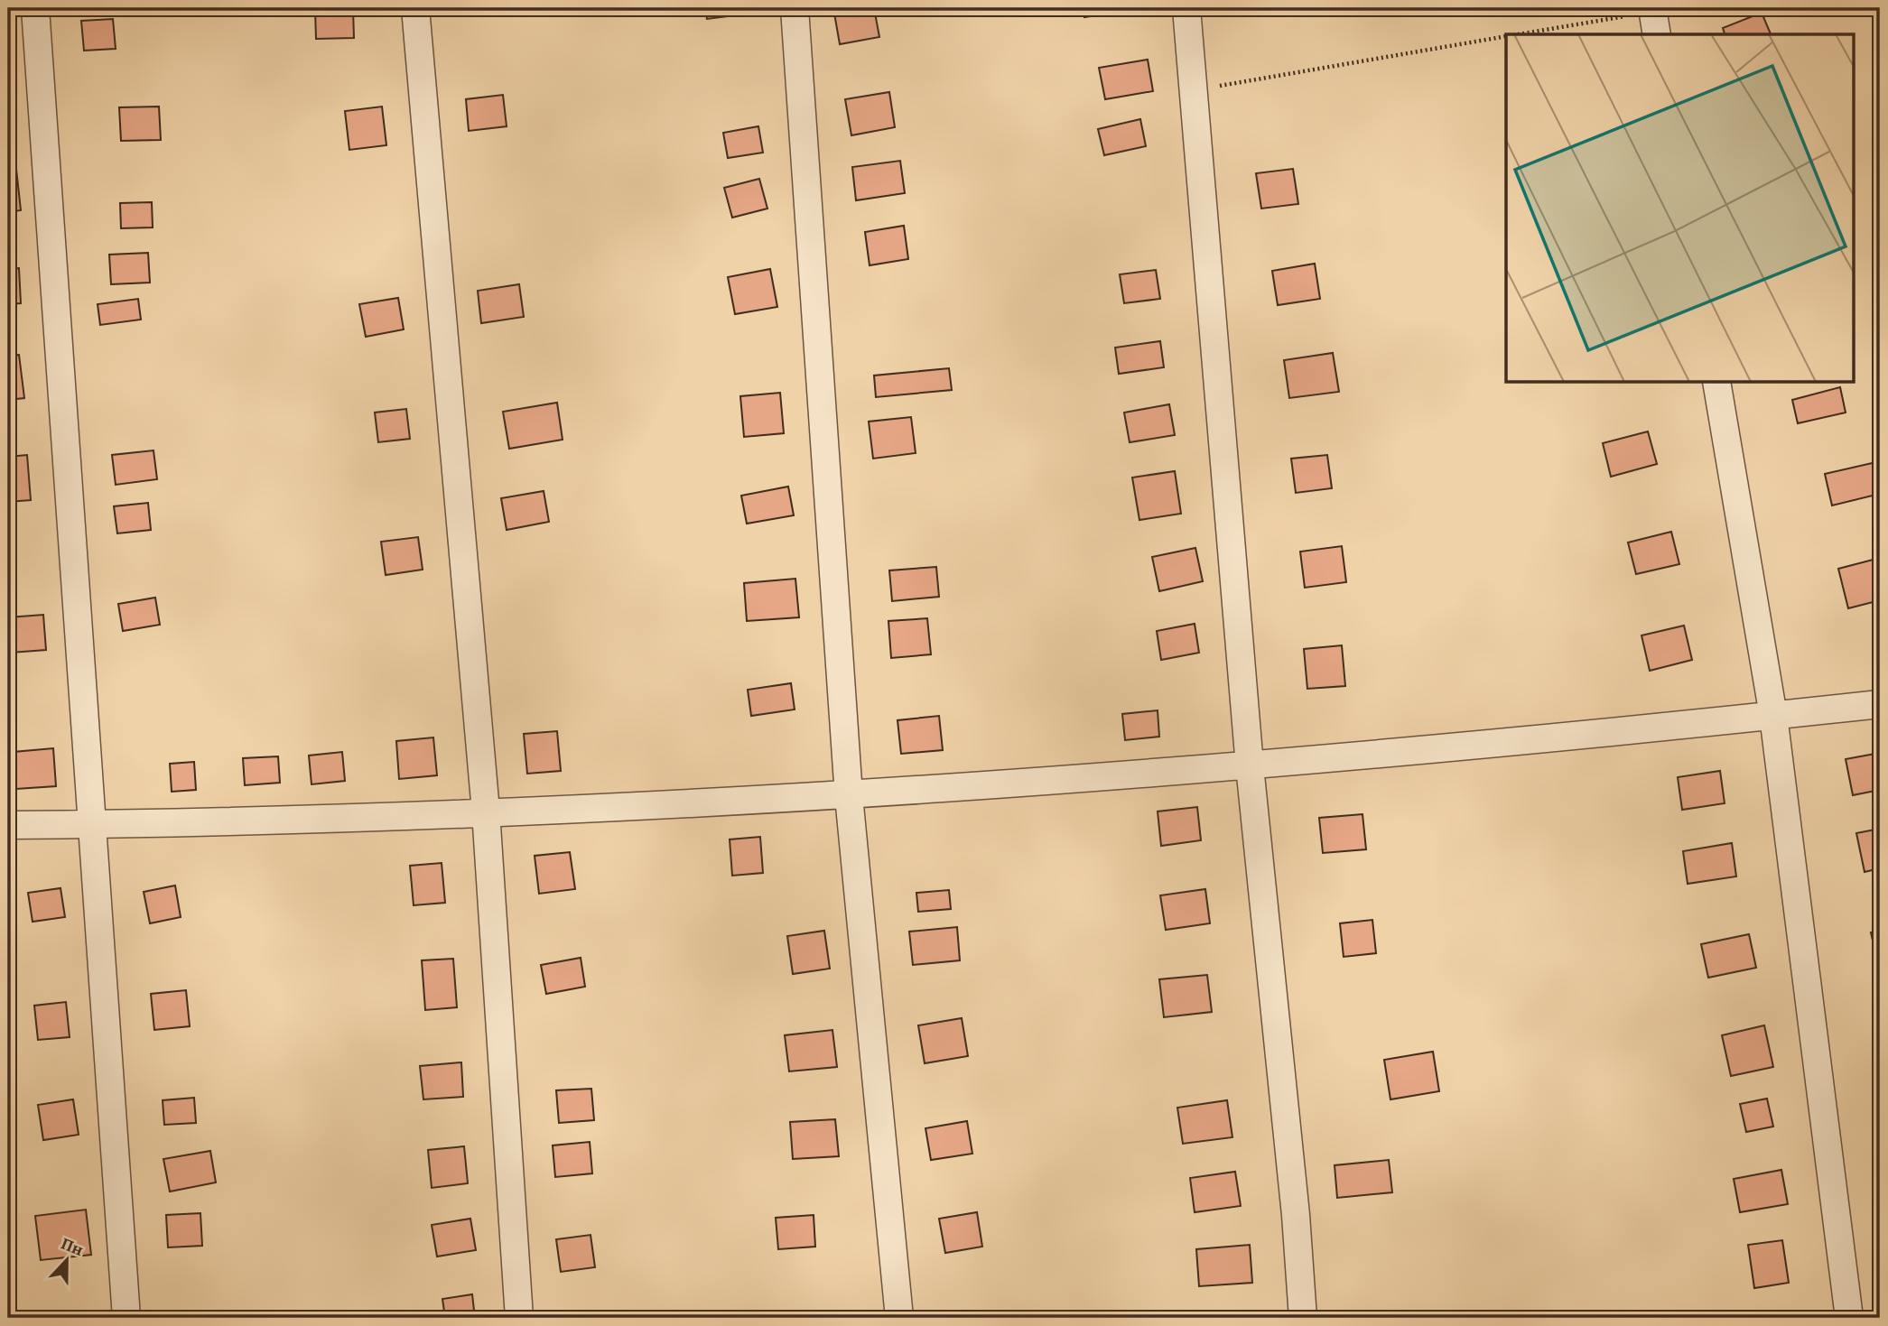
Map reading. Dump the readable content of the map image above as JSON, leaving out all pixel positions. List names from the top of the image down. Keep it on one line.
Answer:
{"north":"top"}
